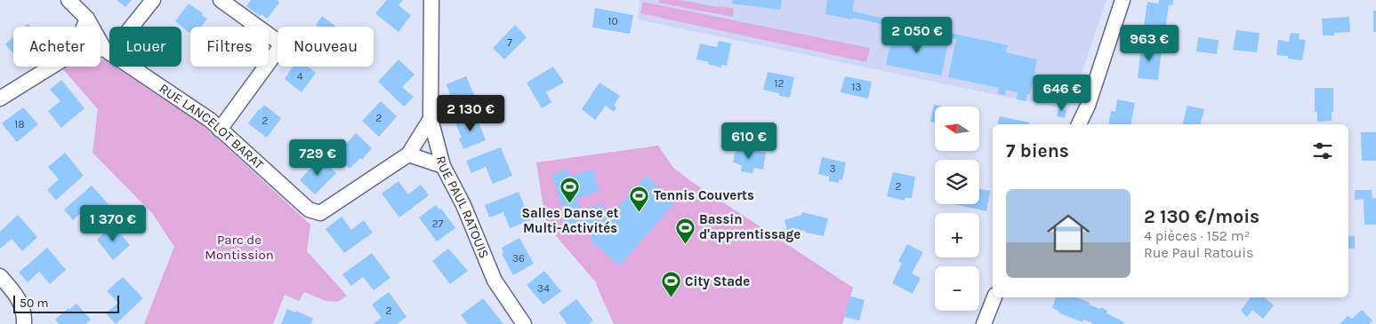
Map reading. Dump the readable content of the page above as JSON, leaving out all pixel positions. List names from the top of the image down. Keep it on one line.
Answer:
{"streets":{"street":["RUE LANCELOT BARAT","RUE PAUL RATOUIS"]},"crossings":[["RUE LANCELOT BARAT","RUE PAUL RATOUIS"]],"parks":["Parc de Montission"],"places":{"sports":["Salles Danse et Multi-Activités","Tennis Couverts","Bassin d'apprentissage","City Stade"]},"house_numbers":["10","7","4","12","13","2","2","18","3","2","27","36","34","2"],"scale_bar":"50 m","north":"left","page":{"price":["2 050 €","963 €","646 €","2 130 €","610 €","729 €","1 370 €"],"chip":["Acheter","Louer","Filtres","Nouveau"],"map_buttons":["+","−"],"heading":"7 biens","list":[{"name":"2 130 €/mois","note":"4 pièces · 152 m² · Rue Paul Ratouis"}],"scale":"50 m"}}
